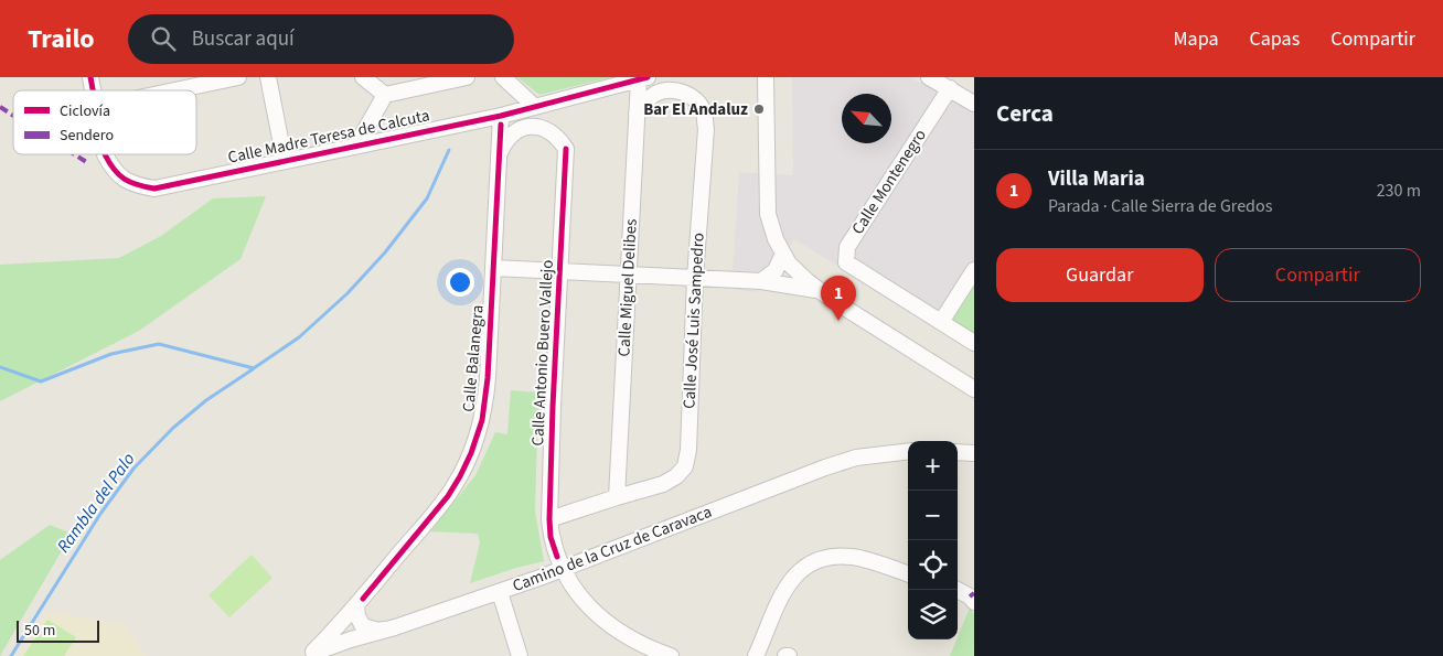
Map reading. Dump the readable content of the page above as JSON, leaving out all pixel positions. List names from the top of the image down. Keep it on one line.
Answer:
{"streets":{"street":["Calle Madre Teresa de Calcuta","Calle Montenegro","Calle Miguel Delibes","Calle José Luis Sampedro","Calle Antonio Buero Vallejo","Calle Balanegra","Camino de la Cruz de Caravaca"]},"crossings":[["Calle Madre Teresa de Calcuta","Calle Miguel Delibes"],["Calle Madre Teresa de Calcuta","Calle Balanegra"],["Calle Miguel Delibes","Calle José Luis Sampedro"],["Calle José Luis Sampedro","Calle Antonio Buero Vallejo"],["Calle Antonio Buero Vallejo","Calle Balanegra"],["Calle Antonio Buero Vallejo","Camino de la Cruz de Caravaca"]],"water":["Rambla del Palo"],"places":["Bar El Andaluz"],"legend":["Ciclovía","Sendero"],"scale_bar":"50 m","north":"top left","page":{"header":"Trailo","search":"Buscar aquí","nav":["Mapa","Capas","Compartir"],"heading":"Cerca","list":[{"mark":"1","name":"Villa Maria","note":"Parada · Calle Sierra de Gredos","value":"230 m"}],"buttons":["Guardar","Compartir"],"pins":"1","map_buttons":["+","−"],"scale":"50 m"}}
